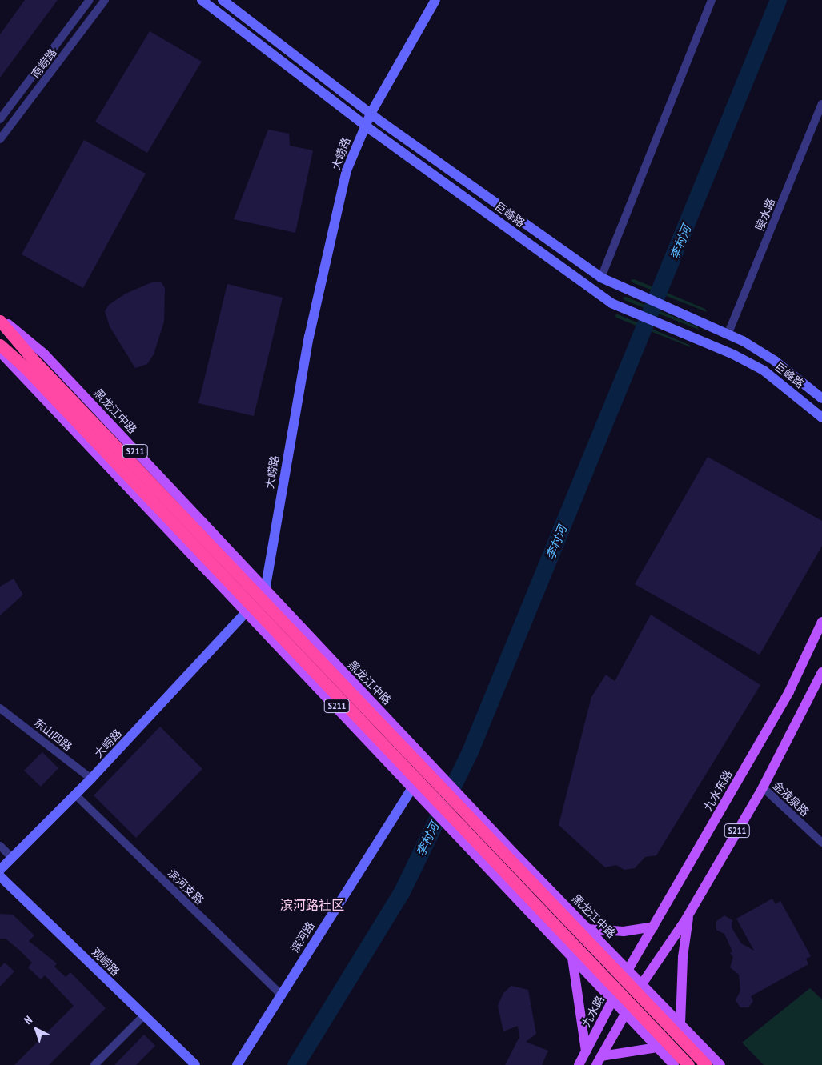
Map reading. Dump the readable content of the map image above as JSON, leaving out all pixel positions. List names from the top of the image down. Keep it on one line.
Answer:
{"streets":{"highway":["黑龙江中路"],"main road":["S211","九水东路","九水路"],"street":["南崂路","大崂路","巨峰路","陵水路","东山四路","金液泉路","滨河支路","滨河路","观崂路"]},"crossings":[["大崂路","巨峰路"],["大崂路","黑龙江中路"],["大崂路","S211"],["大崂路","东山四路"],["大崂路","滨河支路"],["巨峰路","陵水路"],["黑龙江中路","S211"],["黑龙江中路","九水东路"],["黑龙江中路","滨河路"],["黑龙江中路","九水路"],["S211","金液泉路"],["S211","滨河路"],["S211","九水路"],["九水东路","九水路"],["滨河支路","滨河路"]],"districts":["滨河路社区"],"water":["李村河"],"north":"top left"}
